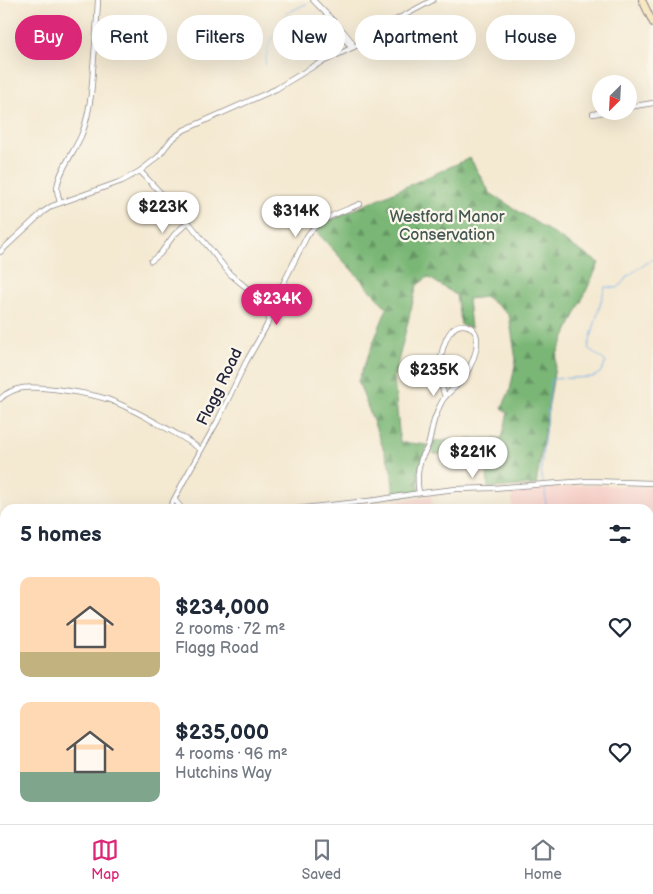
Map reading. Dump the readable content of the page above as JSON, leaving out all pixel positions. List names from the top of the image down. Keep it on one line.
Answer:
{"streets":{"street":["Flagg Road"]},"parks":["Westford Manor Conservation"],"north":"bottom left","page":{"chip":["Buy","Rent","Filters","New","Apartment","House"],"price":["$223K","$314K","$234K","$235K","$221K"],"heading":"5 homes","list":[{"name":"$234,000","note":"2 rooms · 72 m² · Flagg Road"},{"name":"$235,000","note":"4 rooms · 96 m² · Hutchins Way"}],"tabs":["Map","Saved","Home"]}}
